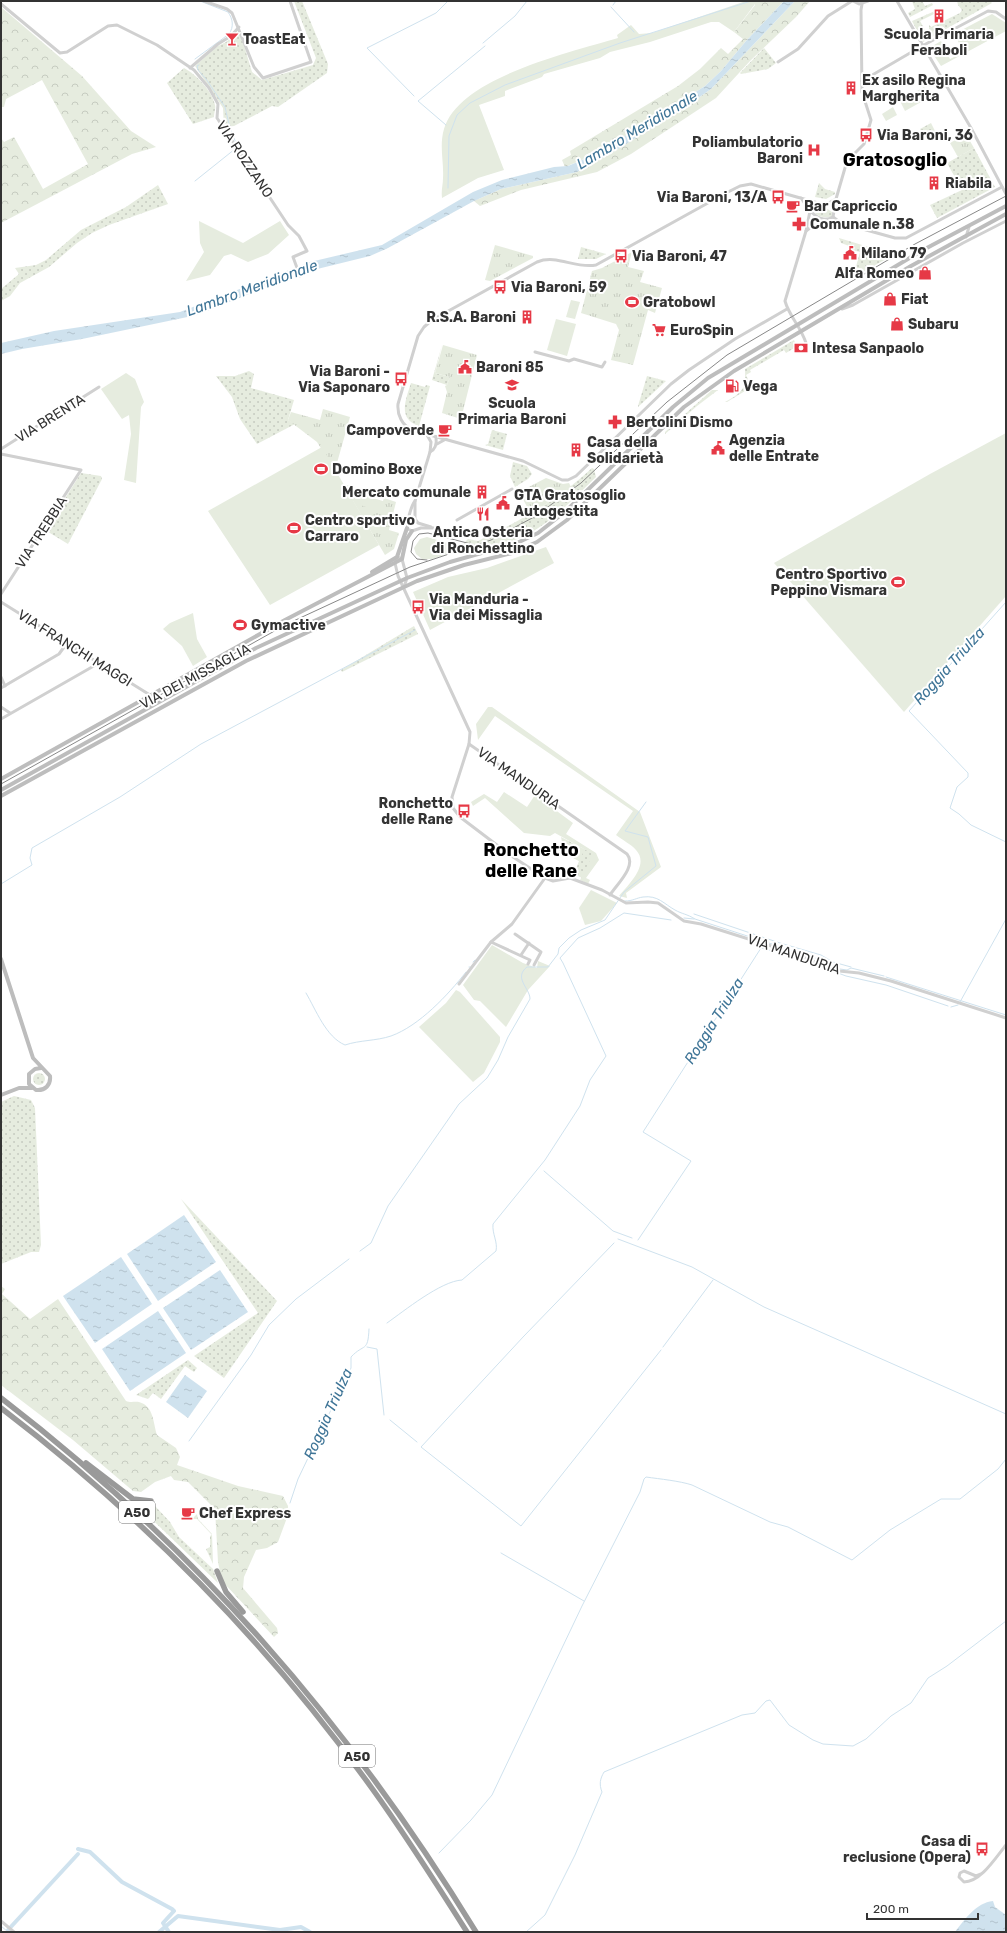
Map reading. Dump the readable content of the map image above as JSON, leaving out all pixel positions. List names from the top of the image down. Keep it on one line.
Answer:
{"streets":{"highway":["A50"],"main road":["VIA DEI MISSAGLIA"],"street":["VIA ROZZANO","VIA BRENTA","VIA TREBBIA","VIA FRANCHI MAGGI","VIA MANDURIA"]},"crossings":[["VIA DEI MISSAGLIA","VIA MANDURIA"]],"districts":["Gratosoglio","Ronchetto delle Rane"],"water":["Lambro Meridionale","Roggia Triulza"],"places":{"building":["Scuola Primaria Feraboli","Ex asilo Regina Margherita","Riabila","R.S.A. Baroni","Casa della Solidarietà","Mercato comunale"],"bar":["ToastEat"],"bus stop":["Via Baroni, 36","Via Baroni, 13/A","Via Baroni, 47","Via Baroni, 59","Via Baroni - Via Saponaro","Via Manduria - Via dei Missaglia","Ronchetto delle Rane","Casa di reclusione (Opera)"],"hospital":["Poliambulatorio Baroni"],"cafe":["Bar Capriccio","Campoverde","Chef Express"],"pharmacy":["Comunale n.38","Bertolini Dismo"],"public building":["Milano 79","Baroni 85","Agenzia delle Entrate","GTA Gratosoglio Autogestita"],"shop":["Alfa Romeo","Fiat","Subaru"],"sports":["Gratobowl","Domino Boxe","Centro sportivo Carraro","Centro Sportivo Peppino Vismara","Gymactive"],"supermarket":["EuroSpin"],"bank":["Intesa Sanpaolo"],"school or university":["Scuola Primaria Baroni"],"fuel station":["Vega"],"restaurant":["Antica Osteria di Ronchettino"]},"scale_bar":"200 m"}
